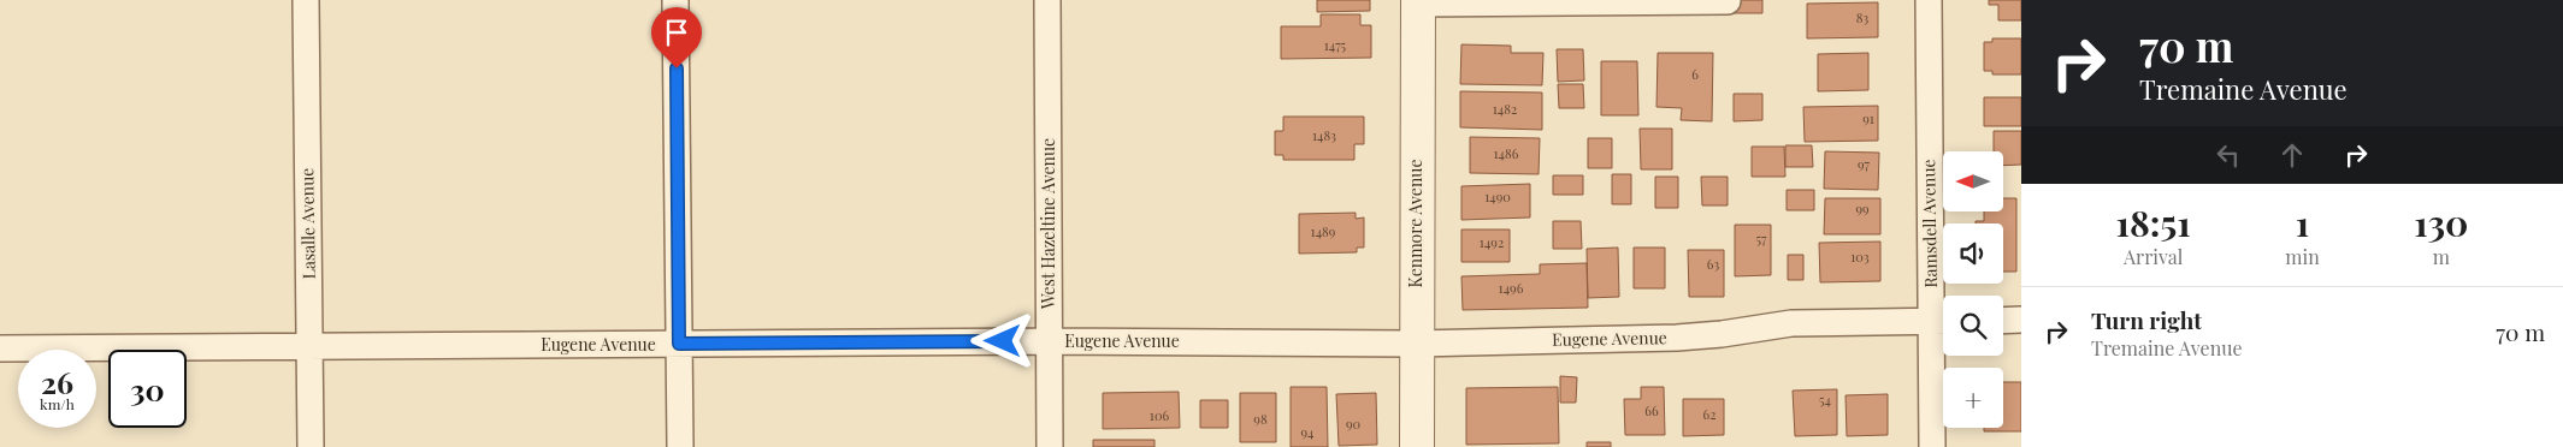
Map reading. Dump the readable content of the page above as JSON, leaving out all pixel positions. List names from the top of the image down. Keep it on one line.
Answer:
{"streets":{"street":["Lasalle Avenue","West Hazeltine Avenue","Kenmore Avenue","Ramsdell Avenue","Eugene Avenue"]},"crossings":[["Lasalle Avenue","Eugene Avenue"],["West Hazeltine Avenue","Eugene Avenue"],["Kenmore Avenue","Eugene Avenue"],["Ramsdell Avenue","Eugene Avenue"]],"house_numbers":["83","1475","6","1482","91","1483","1486","97","1490","99","1489","57","1492","103","63","1496","54","66","62","106","98","90","94"],"north":"left","page":{"turn":["70 m","Tremaine Avenue"],"map_buttons":"+","eta":["18:51","Arrival","1","min","130","m"],"list":[{"name":"Turn right","note":"Tremaine Avenue","value":"70 m"}],"speed":"26 km/h","limit":"30"}}
